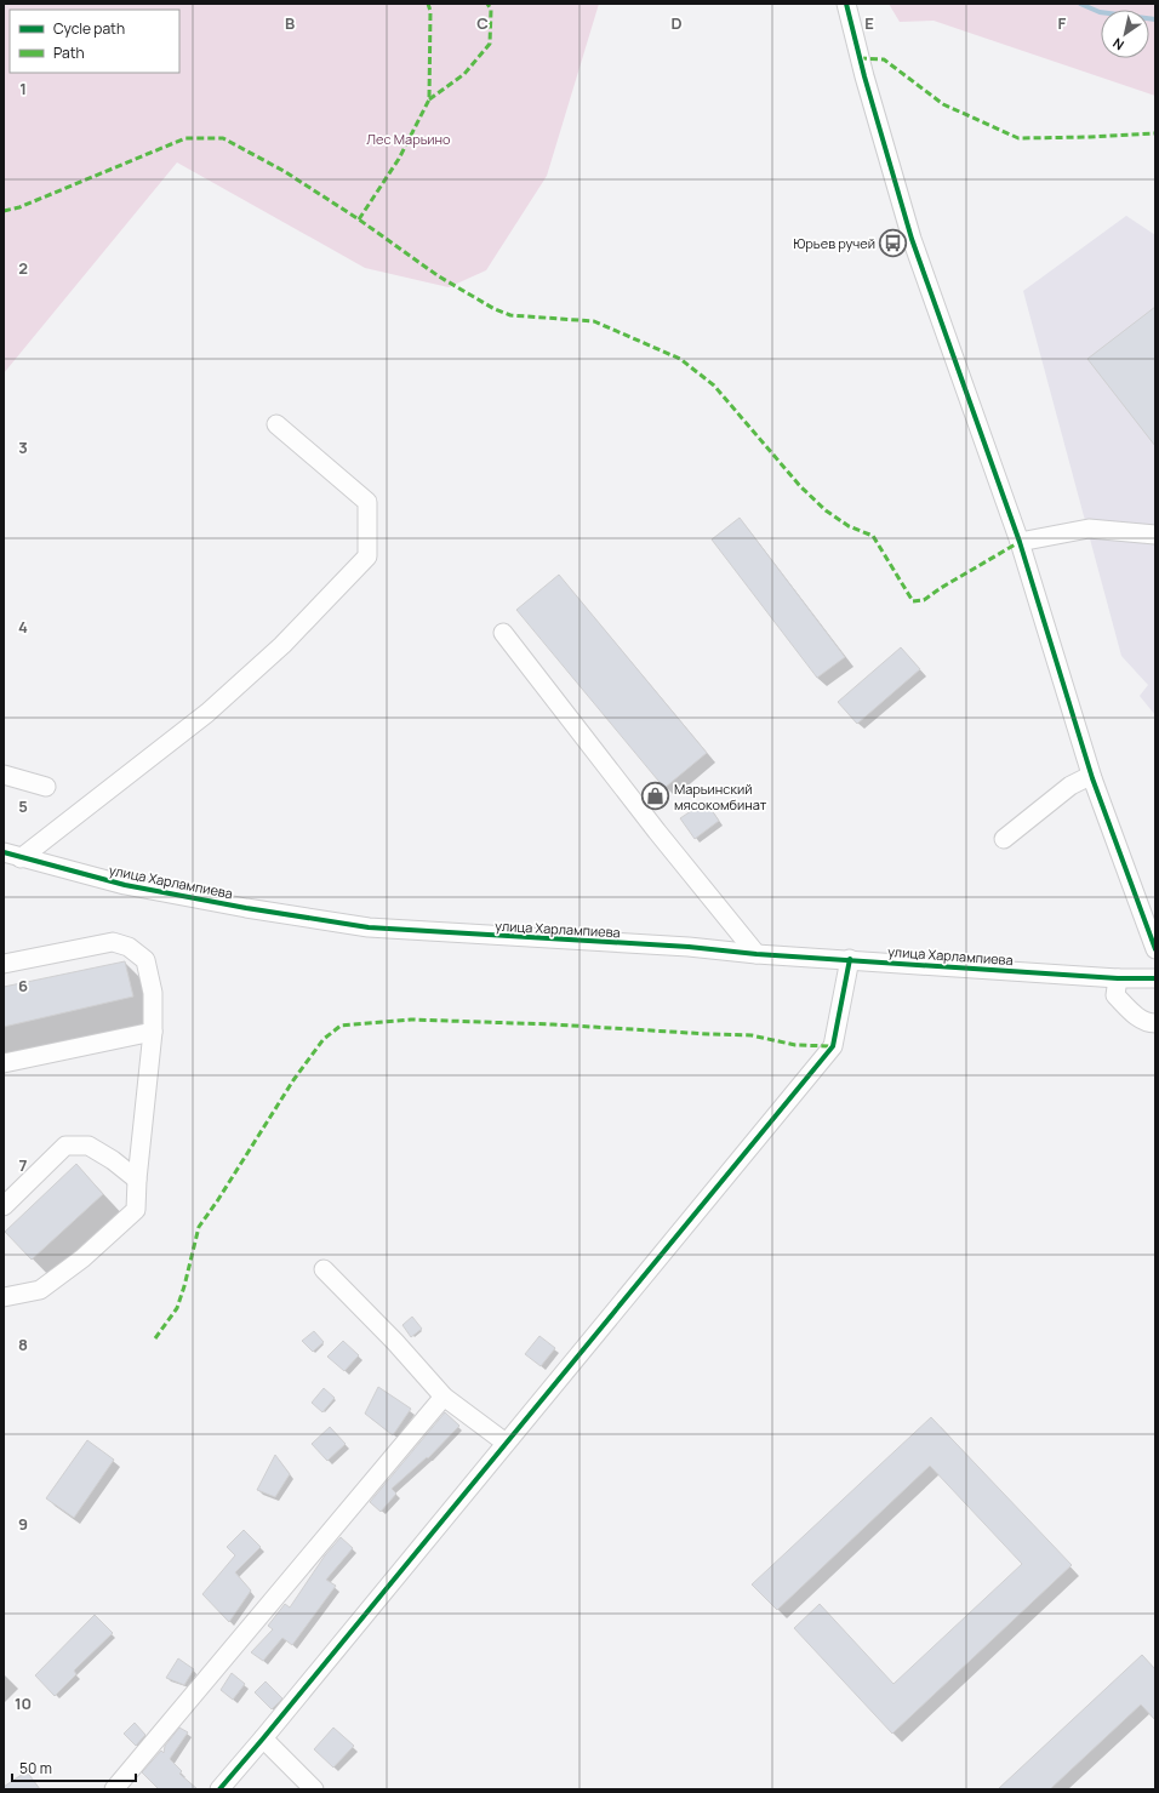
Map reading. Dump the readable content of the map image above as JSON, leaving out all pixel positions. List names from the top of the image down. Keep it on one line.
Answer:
{"streets":{"street":["улица Харлампиева"]},"parks":["Лес Марьино"],"places":{"bus stop":["Юрьев ручей"],"shop":["Марьинский мясокомбинат"]},"legend":["Cycle path","Path"],"scale_bar":"50 m","north":"bottom left","grid":{"columns":["B","C","D","E","F"],"rows":["1","2","3","4","5","6","7","8","9","10"]}}
